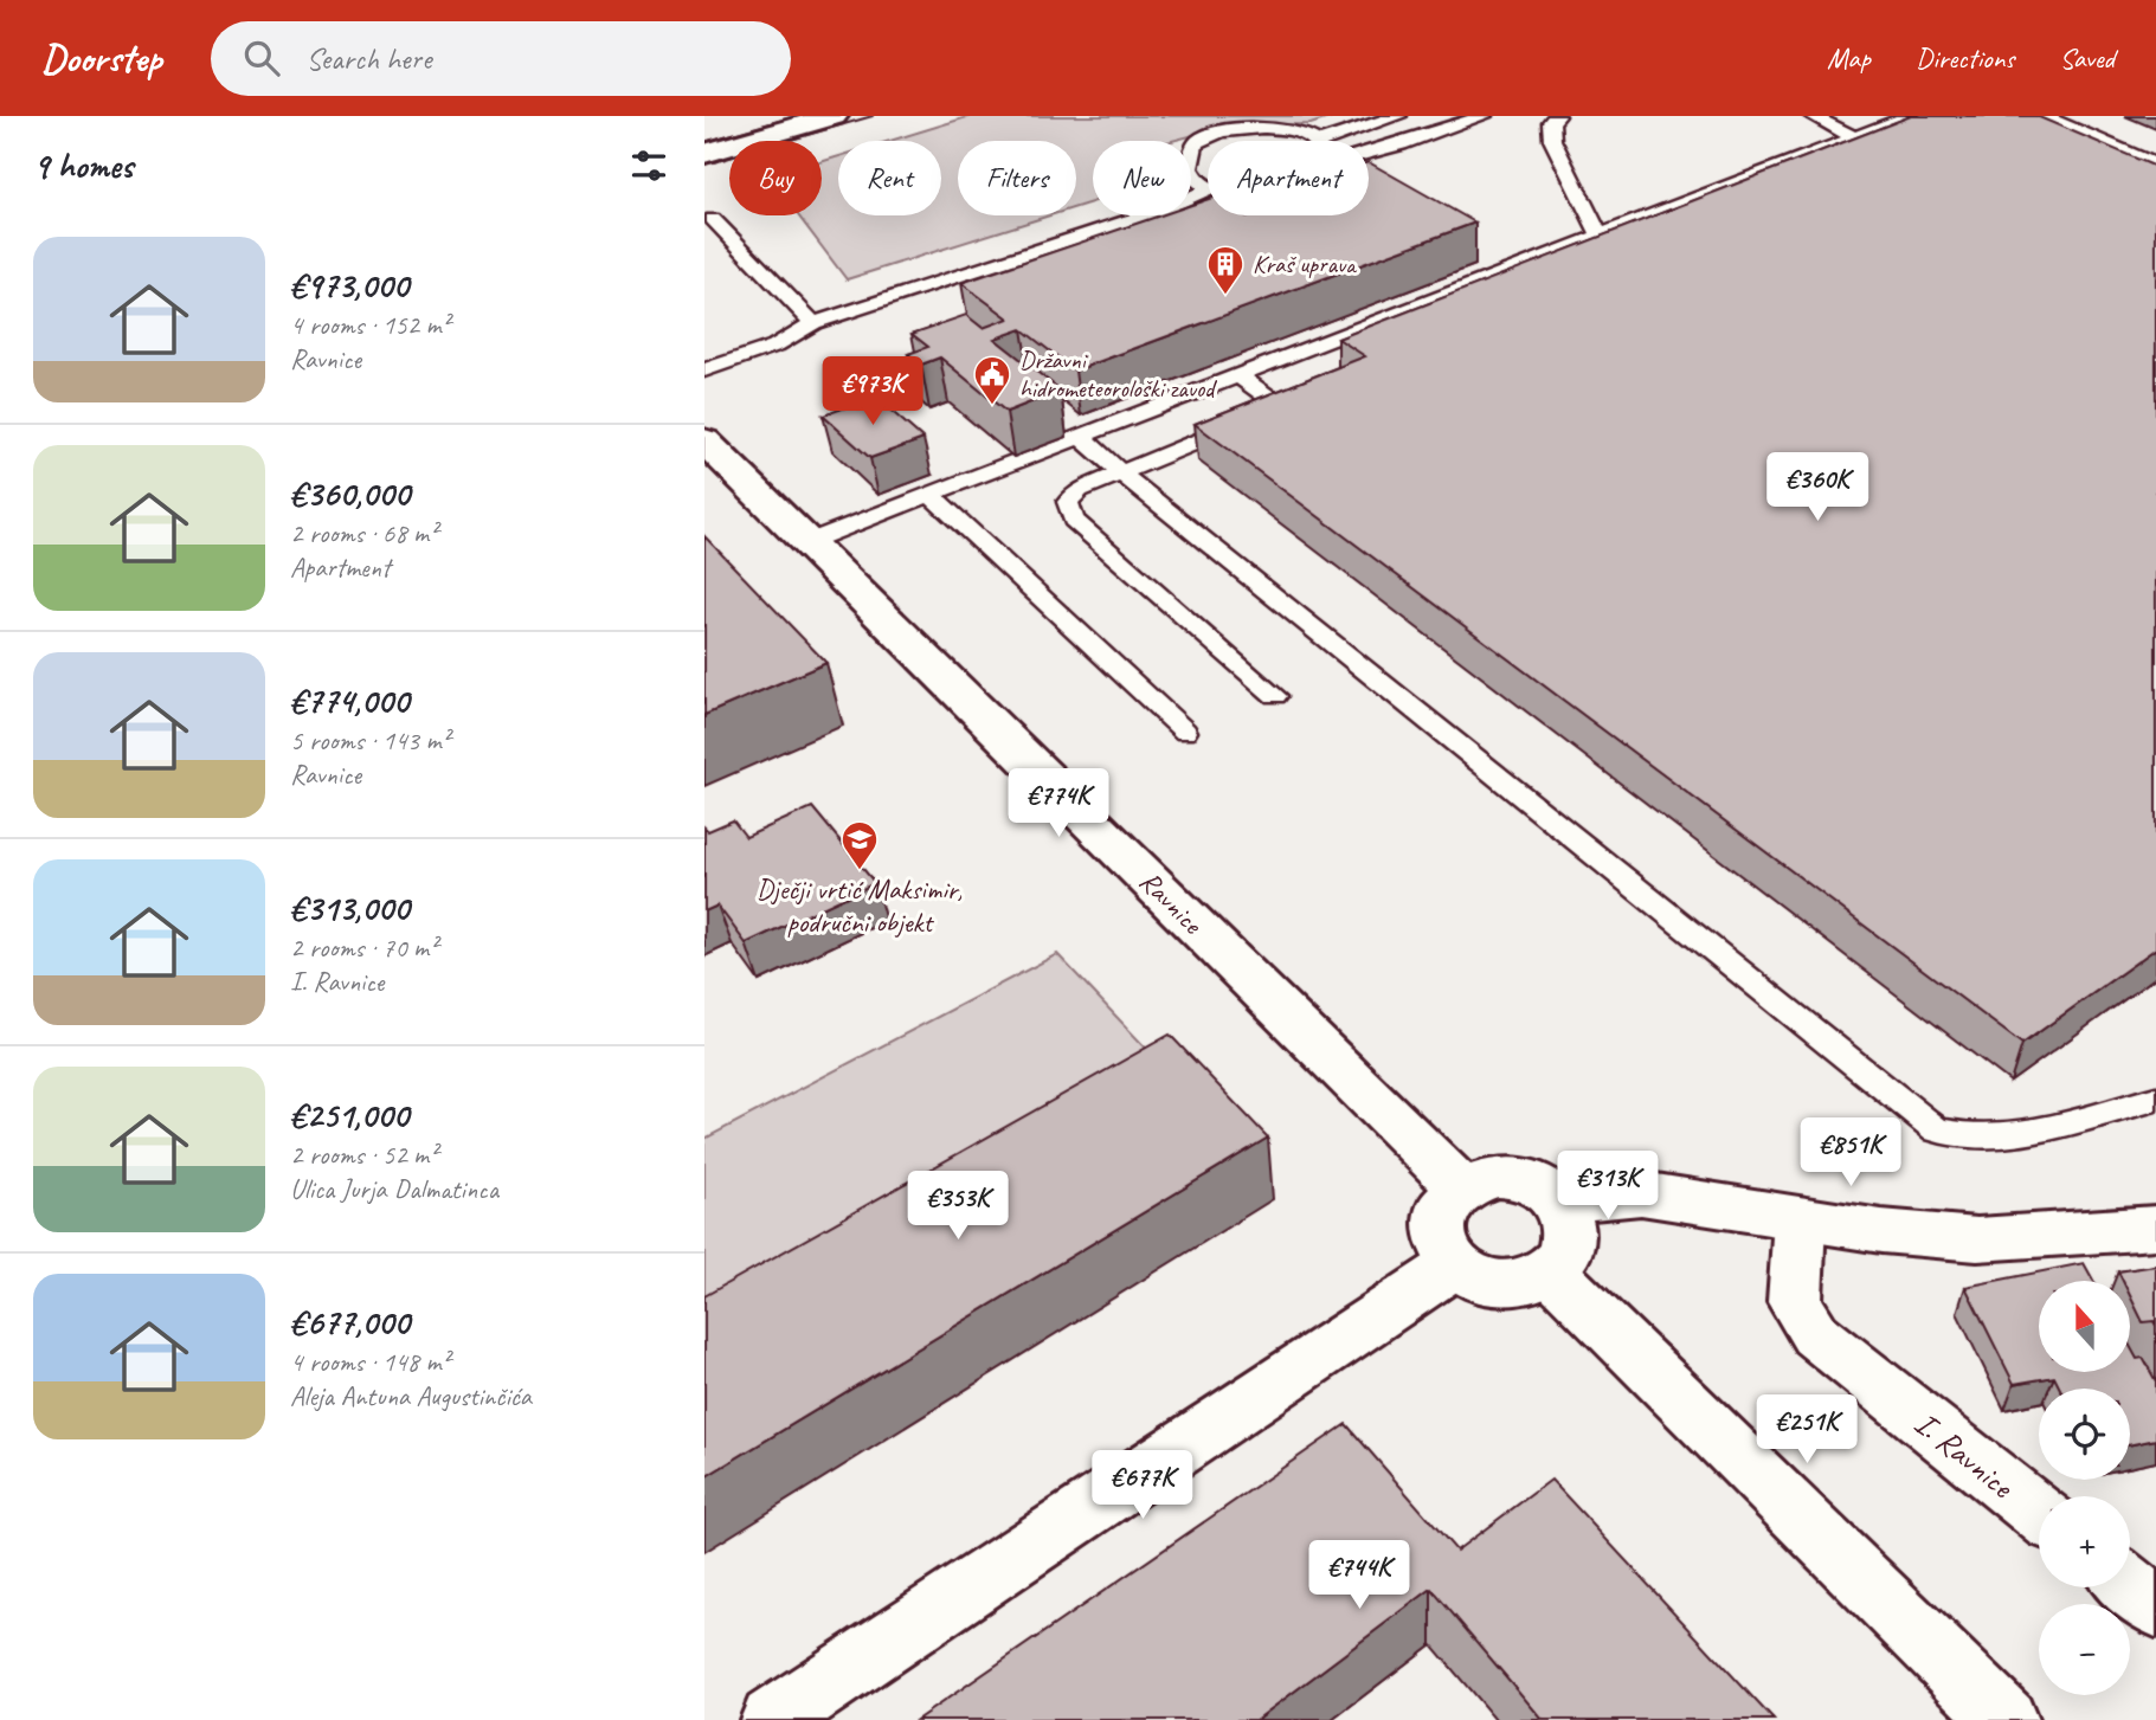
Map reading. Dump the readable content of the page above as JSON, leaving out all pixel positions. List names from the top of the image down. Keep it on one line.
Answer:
{"streets":{"street":["Ravnice","I. Ravnice"]},"places":{"building":["Kraš uprava"],"public building":["Državni hidrometeorološki zavod"],"school or university":["Dječji vrtić Maksimir, područni objekt"]},"north":"top","page":{"header":"Doorstep","search":"Search here","nav":["Map","Directions","Saved"],"heading":"9 homes","chip":["Buy","Rent","Filters","New","Apartment"],"list":[{"name":"€973,000","note":"4 rooms · 152 m² · Ravnice"},{"name":"€360,000","note":"2 rooms · 68 m² · Apartment"},{"name":"€774,000","note":"5 rooms · 143 m² · Ravnice"},{"name":"€313,000","note":"2 rooms · 70 m² · I. Ravnice"},{"name":"€251,000","note":"2 rooms · 52 m² · Ulica Jurja Dalmatinca"},{"name":"€677,000","note":"4 rooms · 148 m² · Aleja Antuna Augustinčića"}],"price":["€973K","€360K","€774K","€851K","€313K","€353K","€251K","€677K","€744K"],"map_buttons":["+","−"]}}
